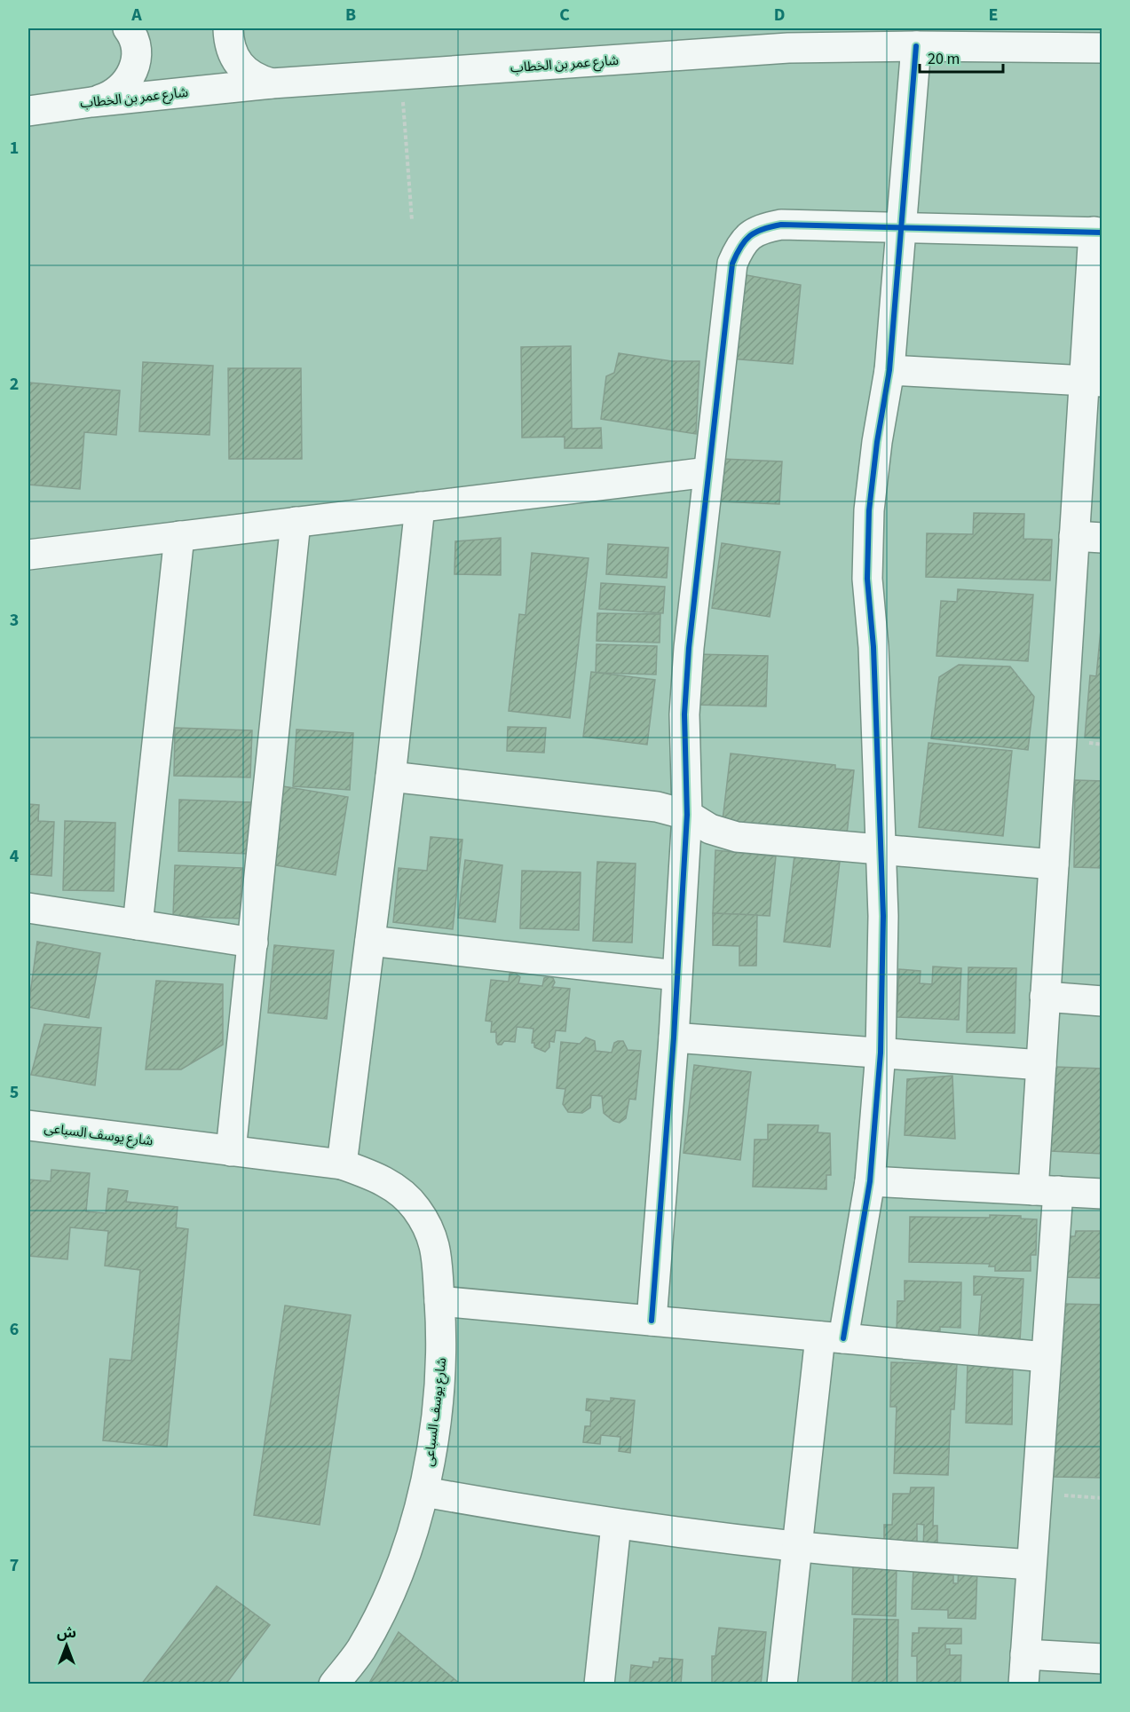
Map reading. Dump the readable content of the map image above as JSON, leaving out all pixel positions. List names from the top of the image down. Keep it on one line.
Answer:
{"streets":{"street":["شارع عمر بن الخطاب","شارع يوسف السباعى"]},"scale_bar":"20 m","north":"top","grid":{"columns":["A","B","C","D","E"],"rows":["1","2","3","4","5","6","7"]}}
